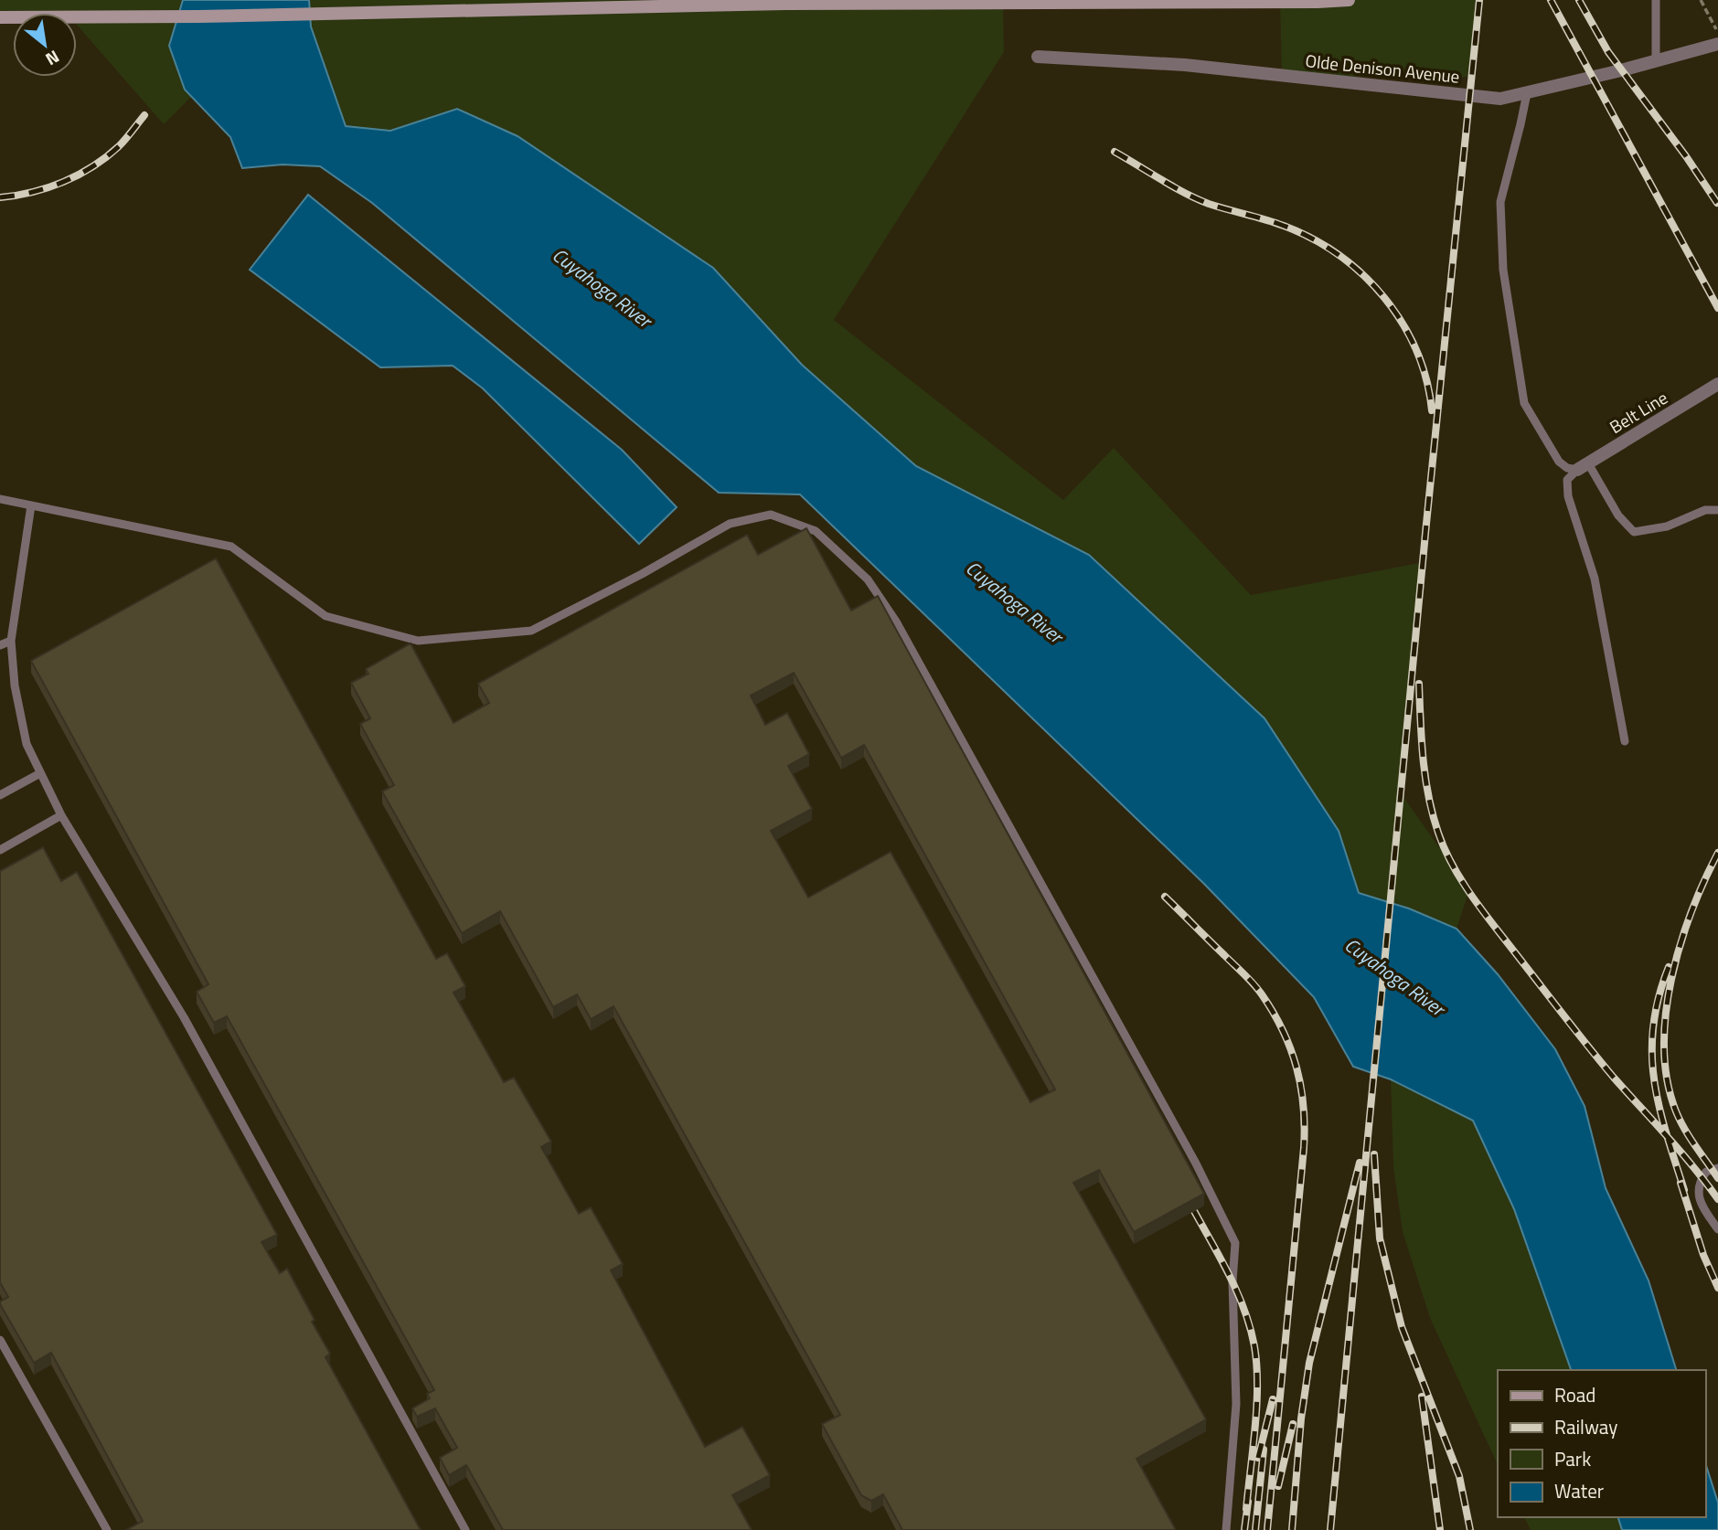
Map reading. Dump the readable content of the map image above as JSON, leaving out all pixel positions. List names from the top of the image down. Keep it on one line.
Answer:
{"streets":{"street":["Olde Denison Avenue","Belt Line"]},"water":["Cuyahoga River"],"legend":["Road","Railway","Park","Water"],"north":"bottom right"}
